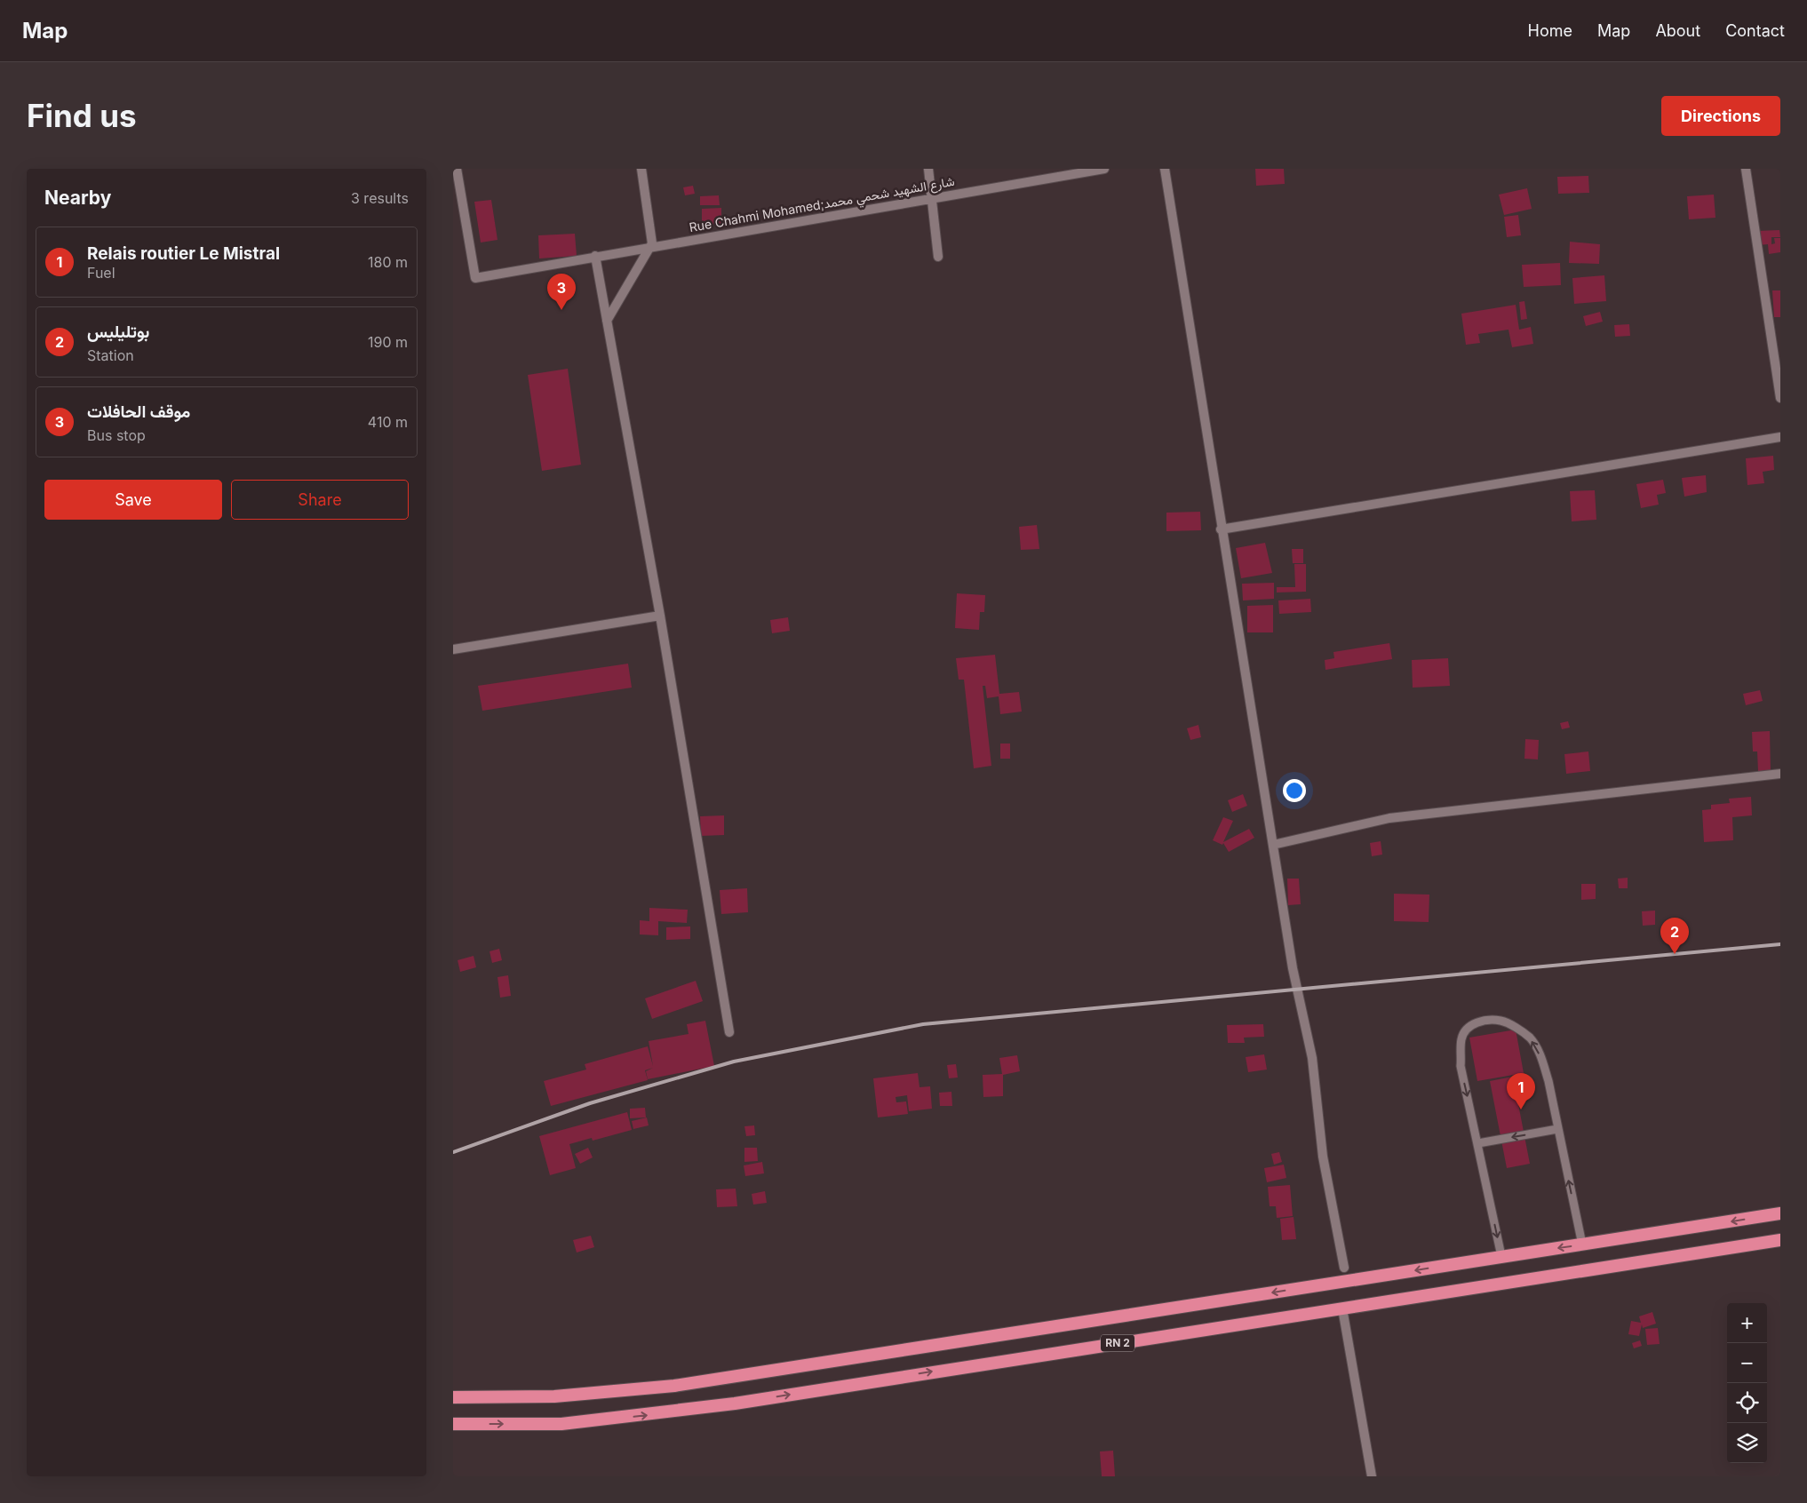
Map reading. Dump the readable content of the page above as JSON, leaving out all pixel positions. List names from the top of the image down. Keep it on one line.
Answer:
{"streets":{"highway":["RN 2"],"street":["Rue Chahmi Mohamed;شارع الشهيد شحمي محمد"]},"page":{"header":"Map","nav":["Home","Map","About","Contact"],"buttons":["Directions",["Save","Share"]],"title":"Find us","heading":["Nearby","3 results"],"list":[{"mark":"1","name":"Relais routier Le Mistral","note":"Fuel","value":"180 m"},{"mark":"2","name":"بوتليليس","note":"Station","value":"190 m"},{"mark":"3","name":"موقف الحافلات","note":"Bus stop","value":"410 m"}],"pins":["3","2","1"],"map_buttons":["+","−"]}}
